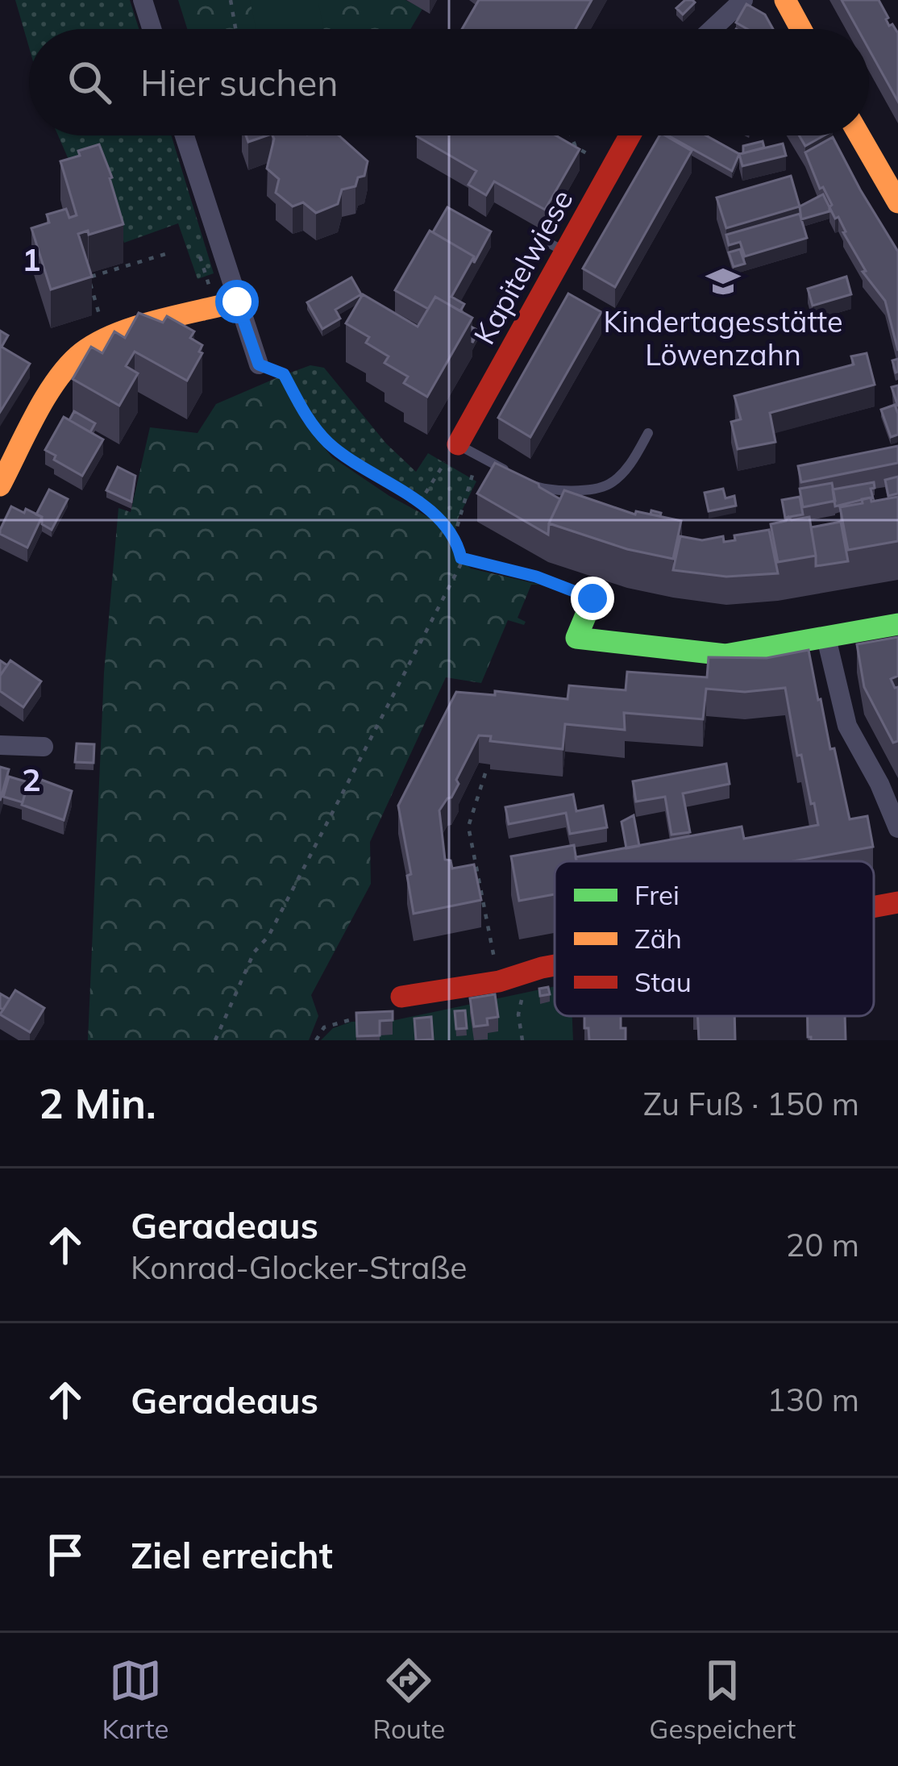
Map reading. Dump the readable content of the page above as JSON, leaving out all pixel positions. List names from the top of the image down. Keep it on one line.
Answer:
{"streets":{"street":["Kapitelwiese"]},"places":{"school or university":["Kindertagesstätte Löwenzahn"]},"legend":["Frei","Zäh","Stau"],"page":{"search":"Hier suchen","heading":["2 Min.","Zu Fuß · 150 m"],"list":[["Geradeaus","Konrad-Glocker-Straße","20 m"],["Geradeaus","130 m"],"Ziel erreicht"],"nav":["Karte","Route","Gespeichert"]},"grid":{"rows":["1","2"]}}
